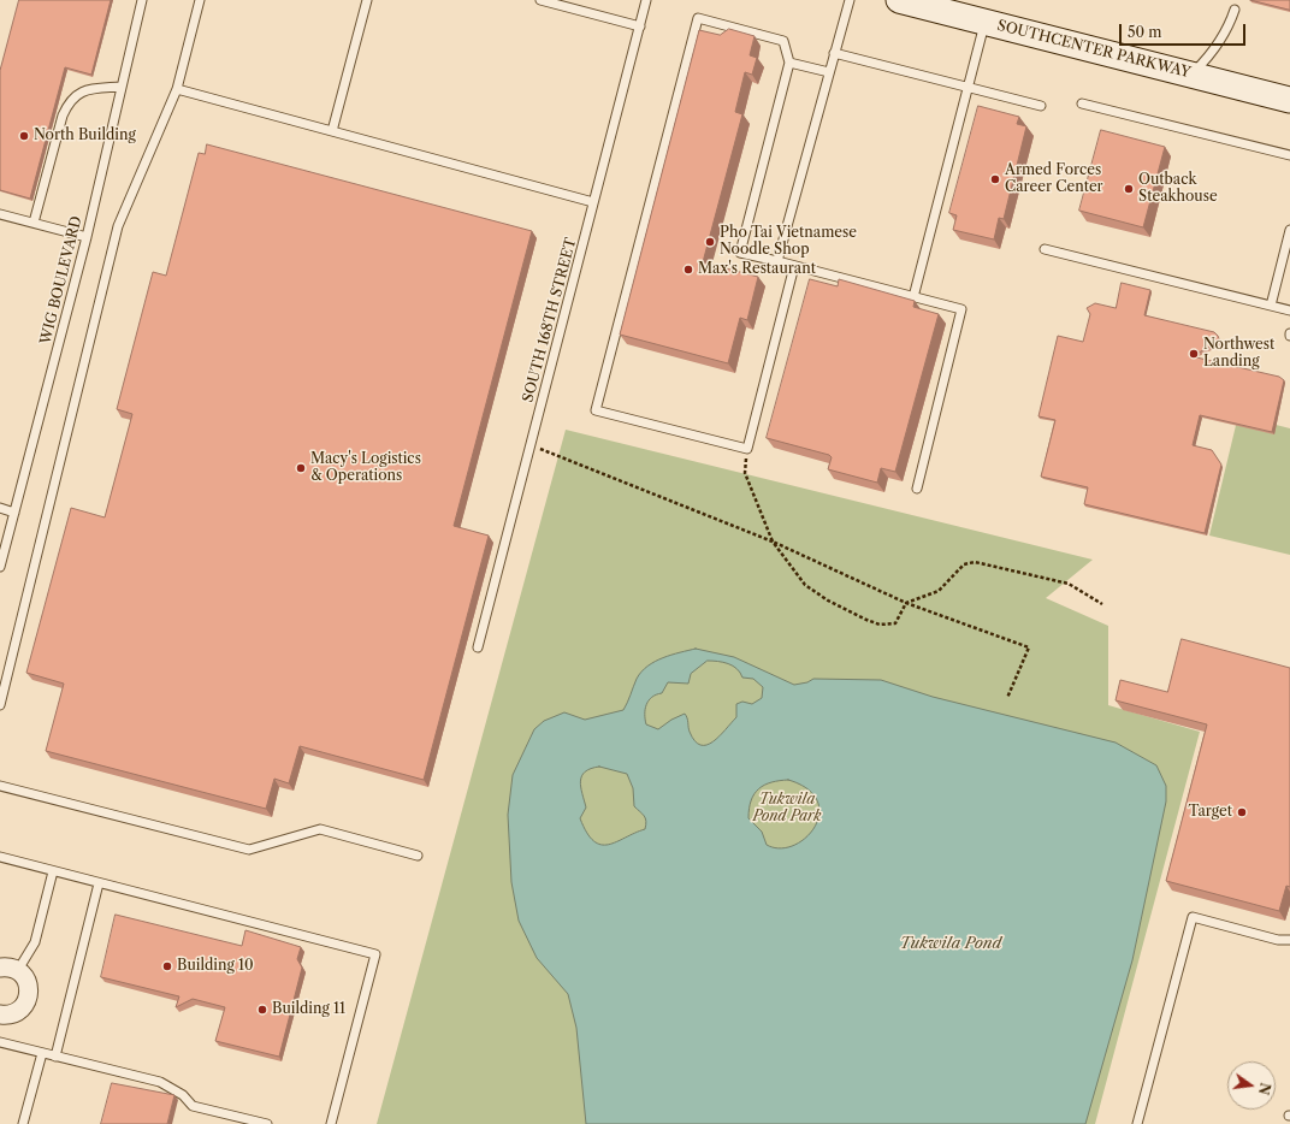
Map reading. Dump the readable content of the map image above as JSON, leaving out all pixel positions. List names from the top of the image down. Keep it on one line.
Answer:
{"streets":{"main road":["SOUTHCENTER PARKWAY"],"lane":["WIG BOULEVARD","SOUTH 168TH STREET"]},"water":["Tukwila Pond"],"parks":["Tukwila Pond Park"],"places":["North Building","Armed Forces Career Center","Outback Steakhouse","Pho Tai Vietnamese Noodle Shop","Max's Restaurant","Northwest Landing","Macy's Logistics & Operations","Target","Building 10","Building 11"],"scale_bar":"50 m","north":"right"}
